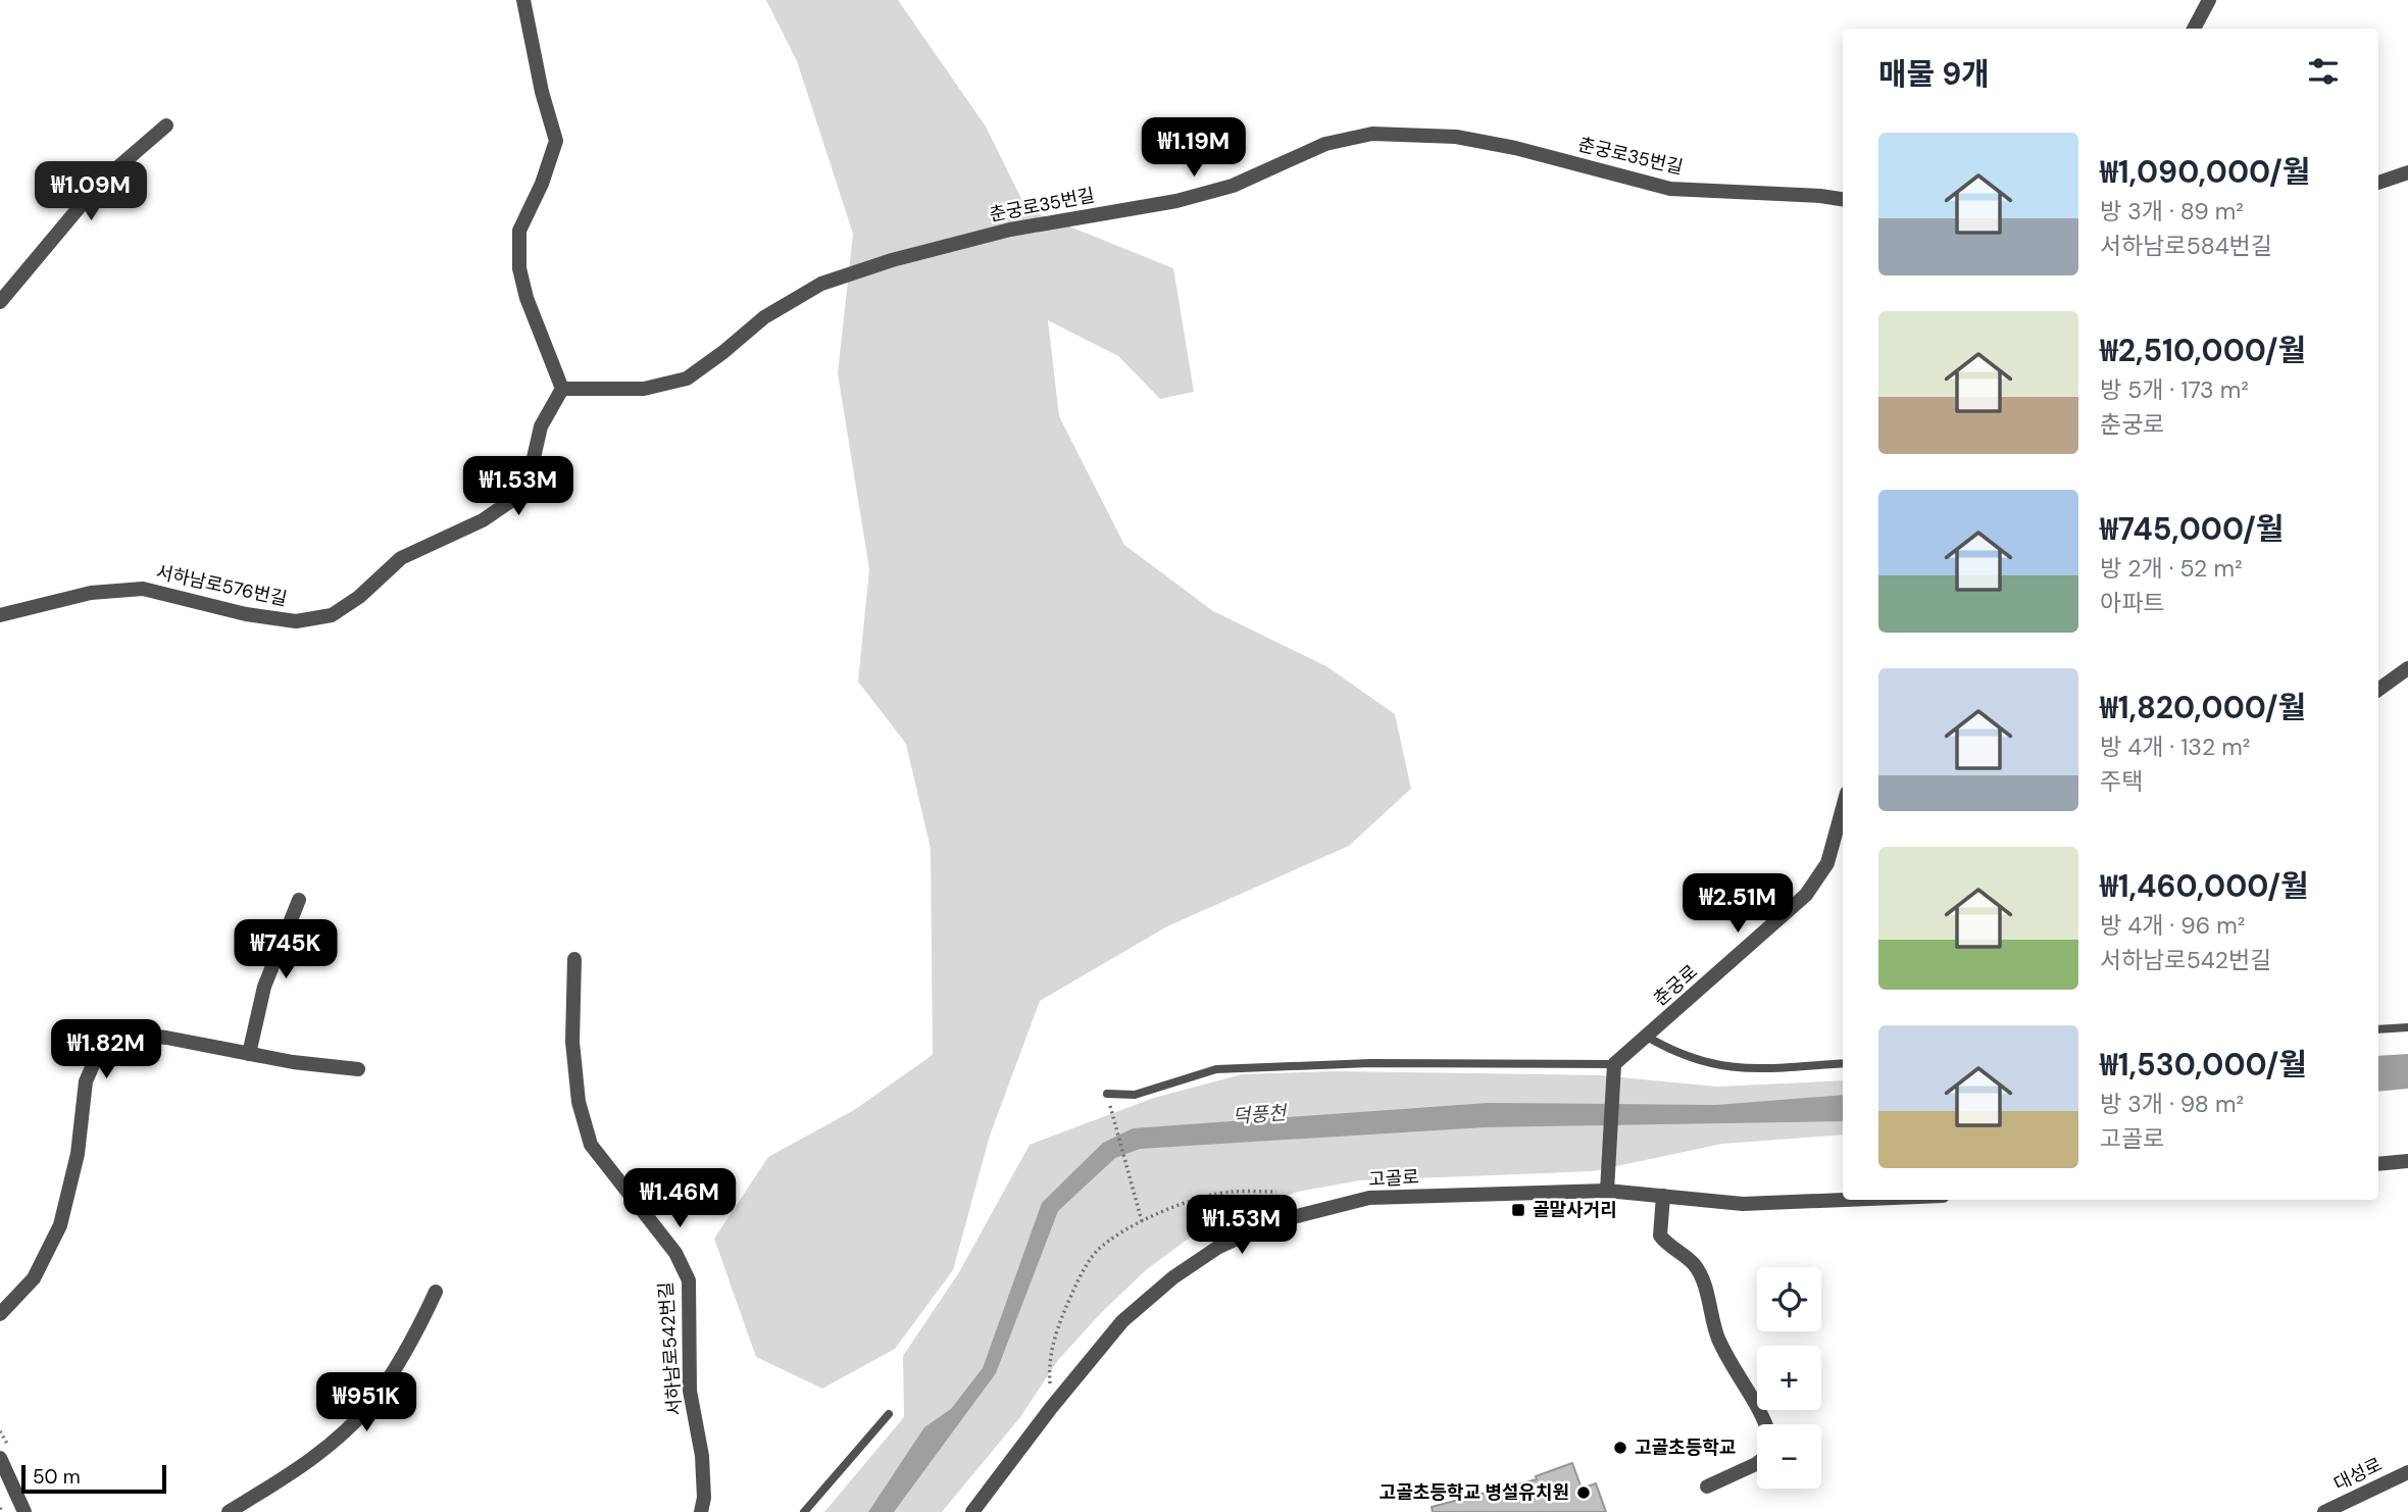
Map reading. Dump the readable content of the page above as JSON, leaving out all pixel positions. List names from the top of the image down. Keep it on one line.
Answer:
{"streets":{"street":["춘궁로35번길","서하남로576번길","춘궁로","고골로","서하남로542번길","대성로"]},"crossings":[["춘궁로35번길","서하남로576번길"]],"water":["덕풍천"],"places":{"transit":["골말사거리"],"other":["고골초등학교","고골초등학교 병설유치원"]},"scale_bar":"50 m","page":{"heading":"매물 9개","list":[{"name":"₩1,090,000/월","note":"방 3개 · 89 m² · 서하남로584번길"},{"name":"₩2,510,000/월","note":"방 5개 · 173 m² · 춘궁로"},{"name":"₩745,000/월","note":"방 2개 · 52 m² · 아파트"},{"name":"₩1,820,000/월","note":"방 4개 · 132 m² · 주택"},{"name":"₩1,460,000/월","note":"방 4개 · 96 m² · 서하남로542번길"},{"name":"₩1,530,000/월","note":"방 3개 · 98 m² · 고골로"}],"price":["₩1.19M","₩1.09M","₩1.53M","₩2.51M","₩745K","₩1.82M","₩1.46M","₩1.53M","₩951K"],"map_buttons":["+","−"],"scale":"50 m"}}
